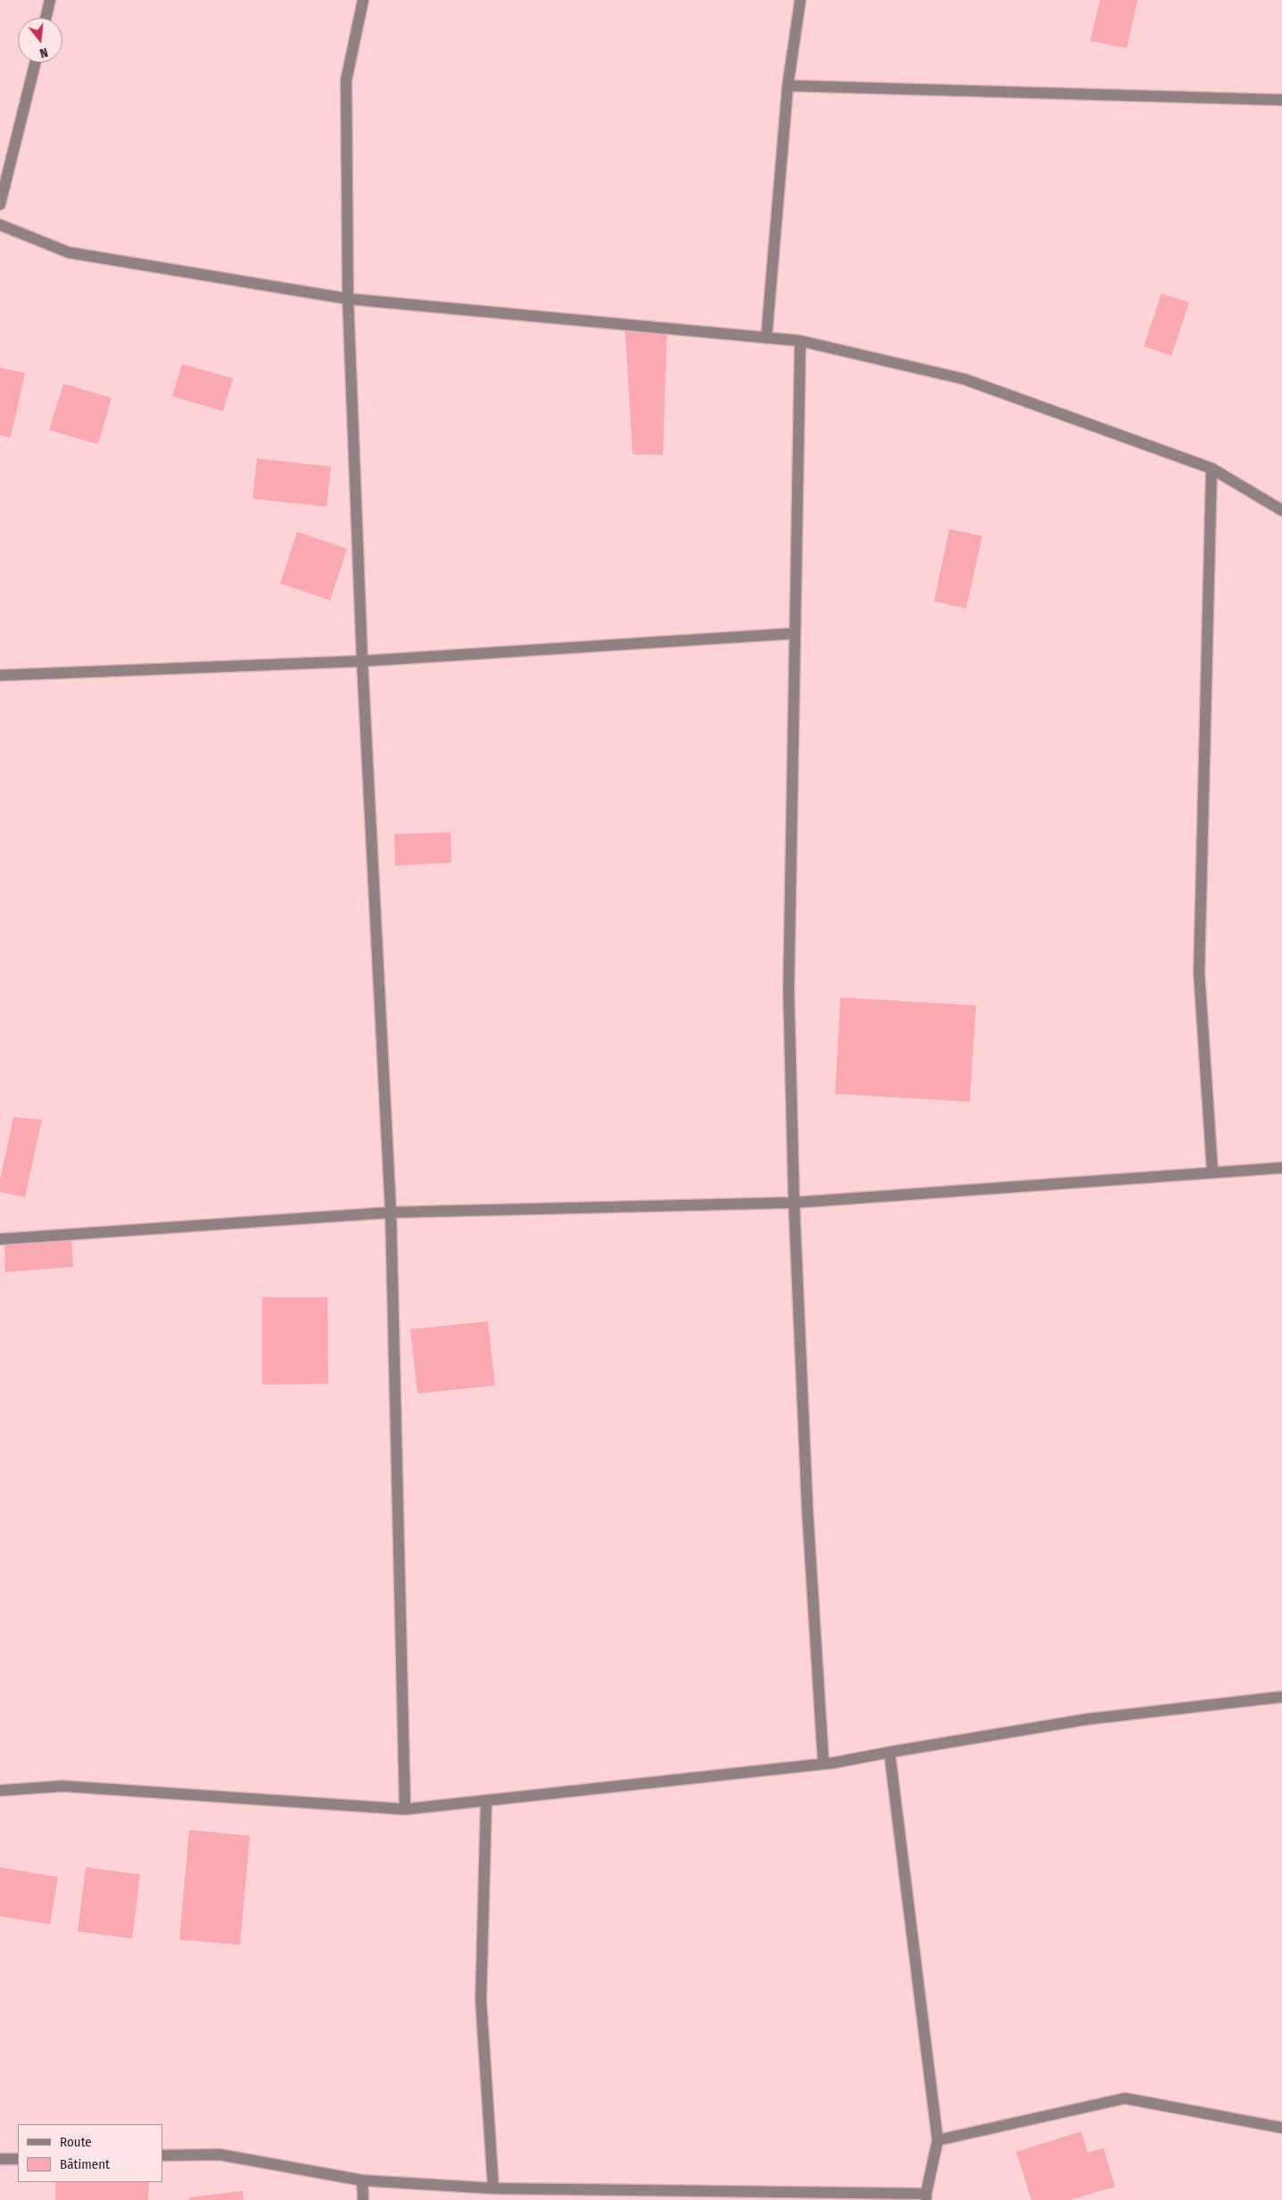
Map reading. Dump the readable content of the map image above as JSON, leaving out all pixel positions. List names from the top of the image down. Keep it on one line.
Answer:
{"legend":["Route","Bâtiment"],"north":"bottom"}
